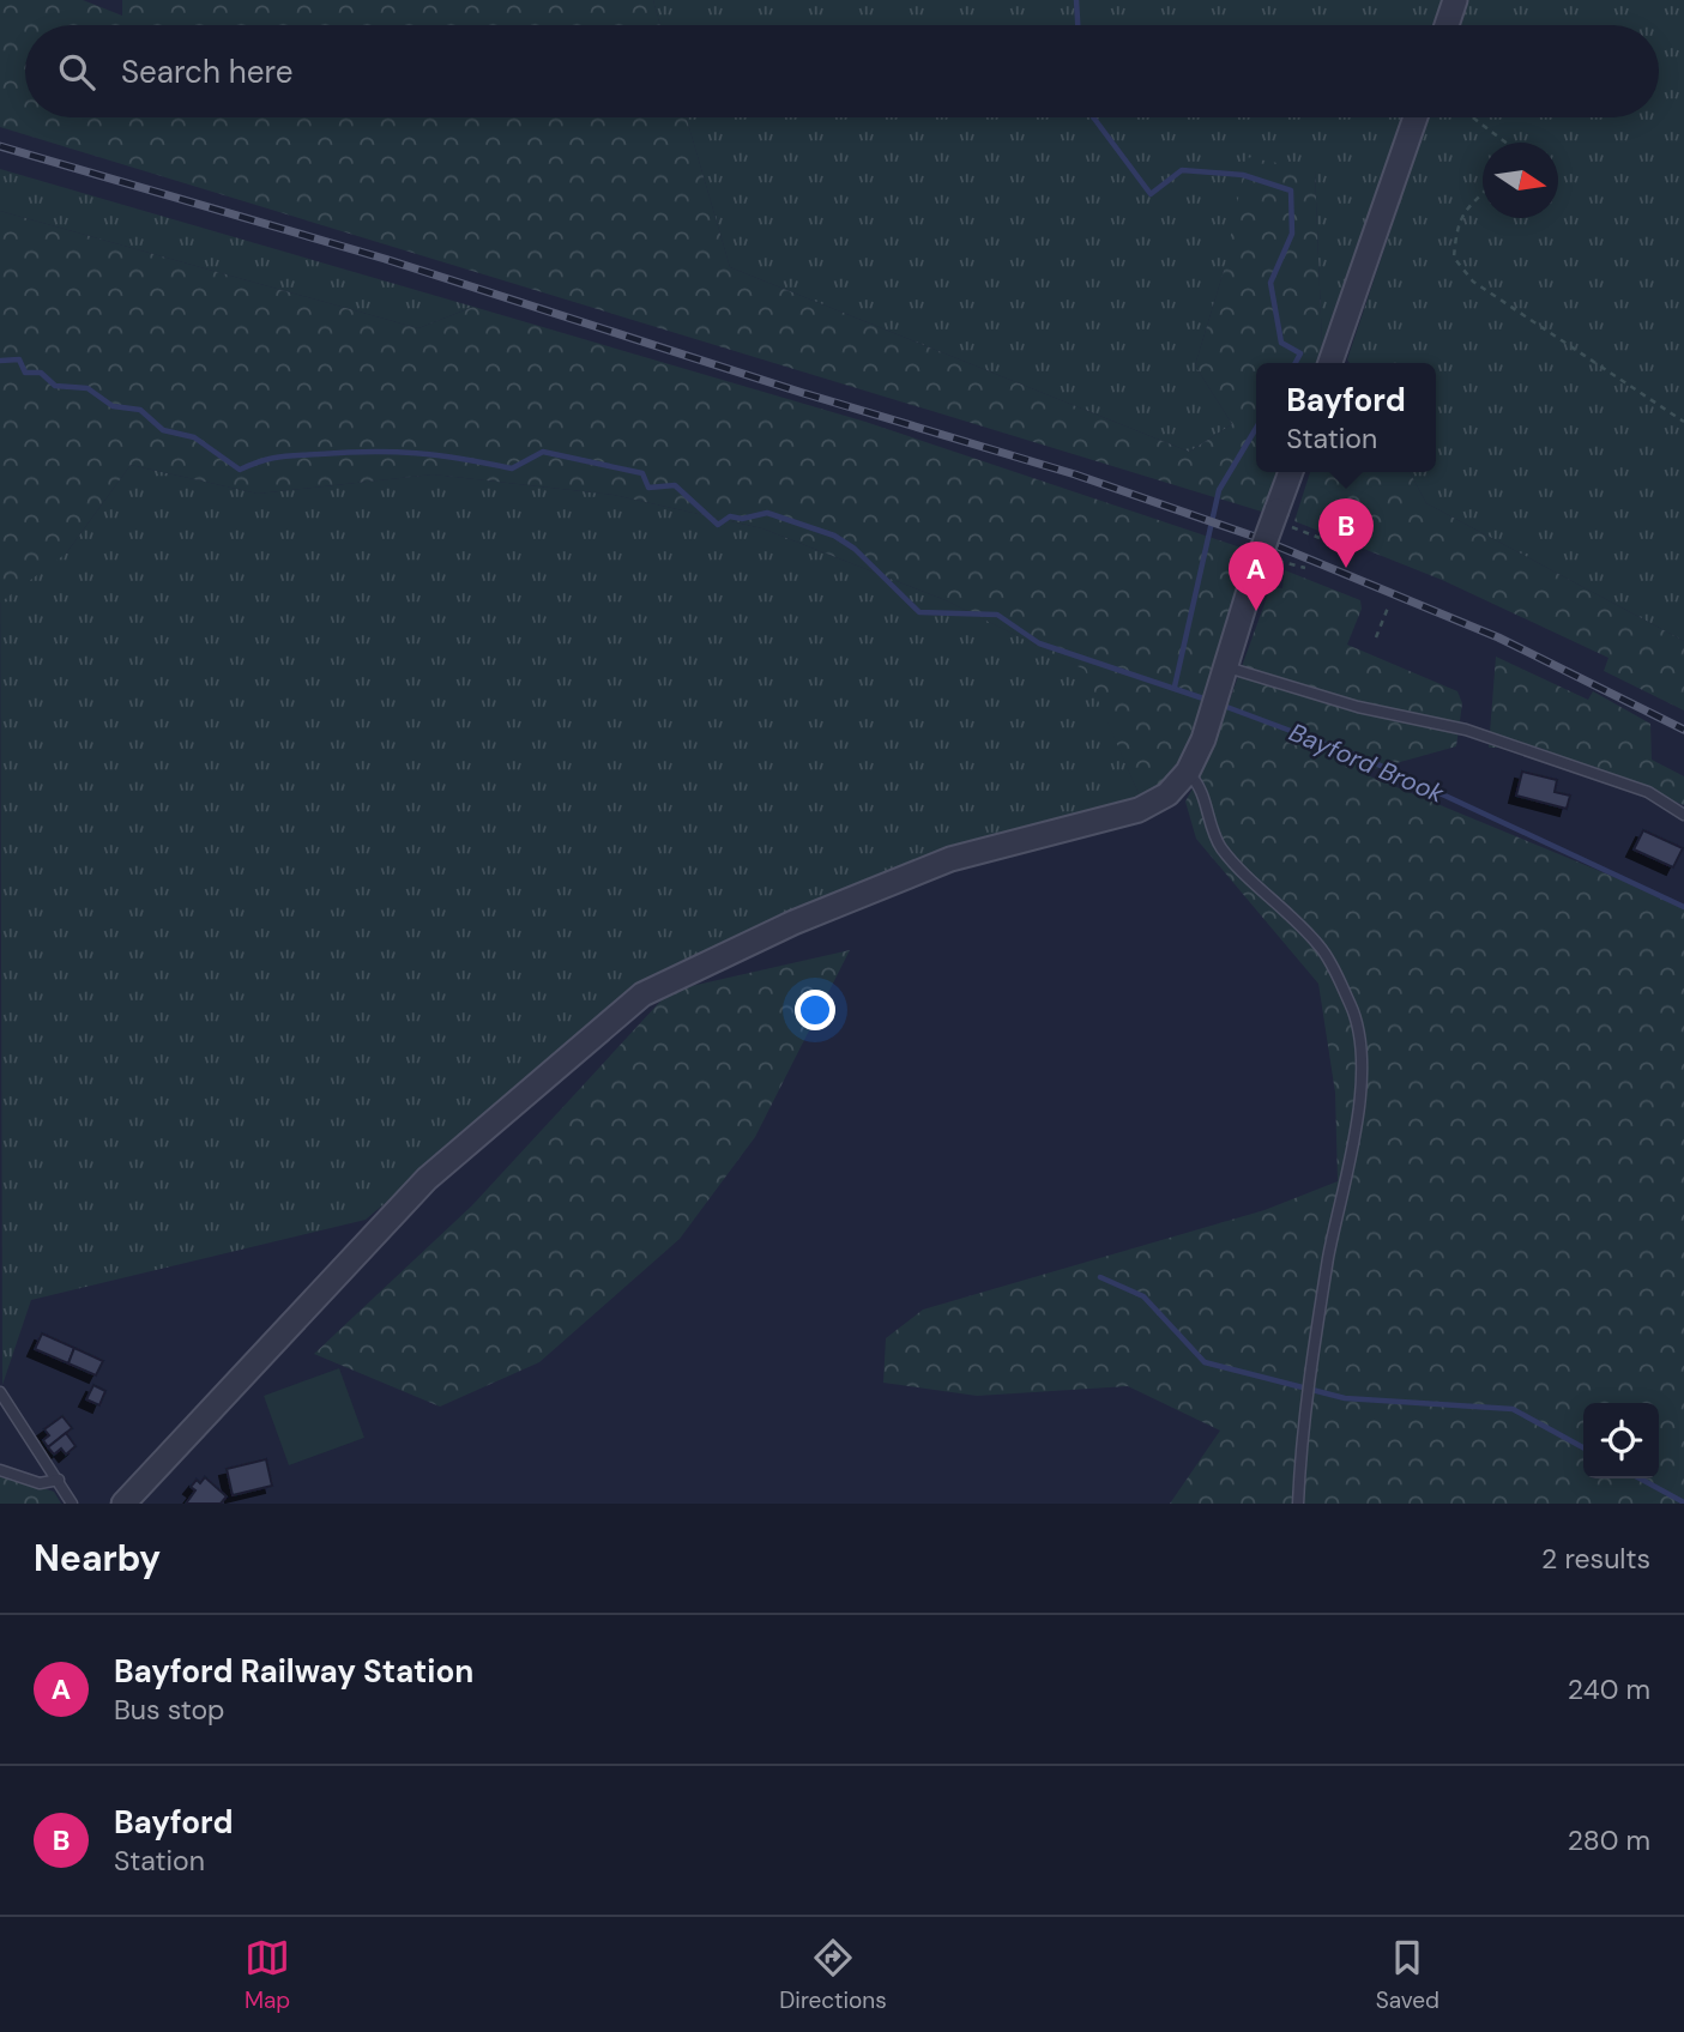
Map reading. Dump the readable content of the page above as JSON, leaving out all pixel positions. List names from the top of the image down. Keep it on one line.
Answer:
{"water":["Bayford Brook"],"north":"right","page":{"search":"Search here","popup":["Bayford","Station"],"pins":["B","A"],"heading":["Nearby","2 results"],"list":[{"mark":"A","name":"Bayford Railway Station","note":"Bus stop","value":"240 m"},{"mark":"B","name":"Bayford","note":"Station","value":"280 m"}],"nav":["Map","Directions","Saved"]}}
